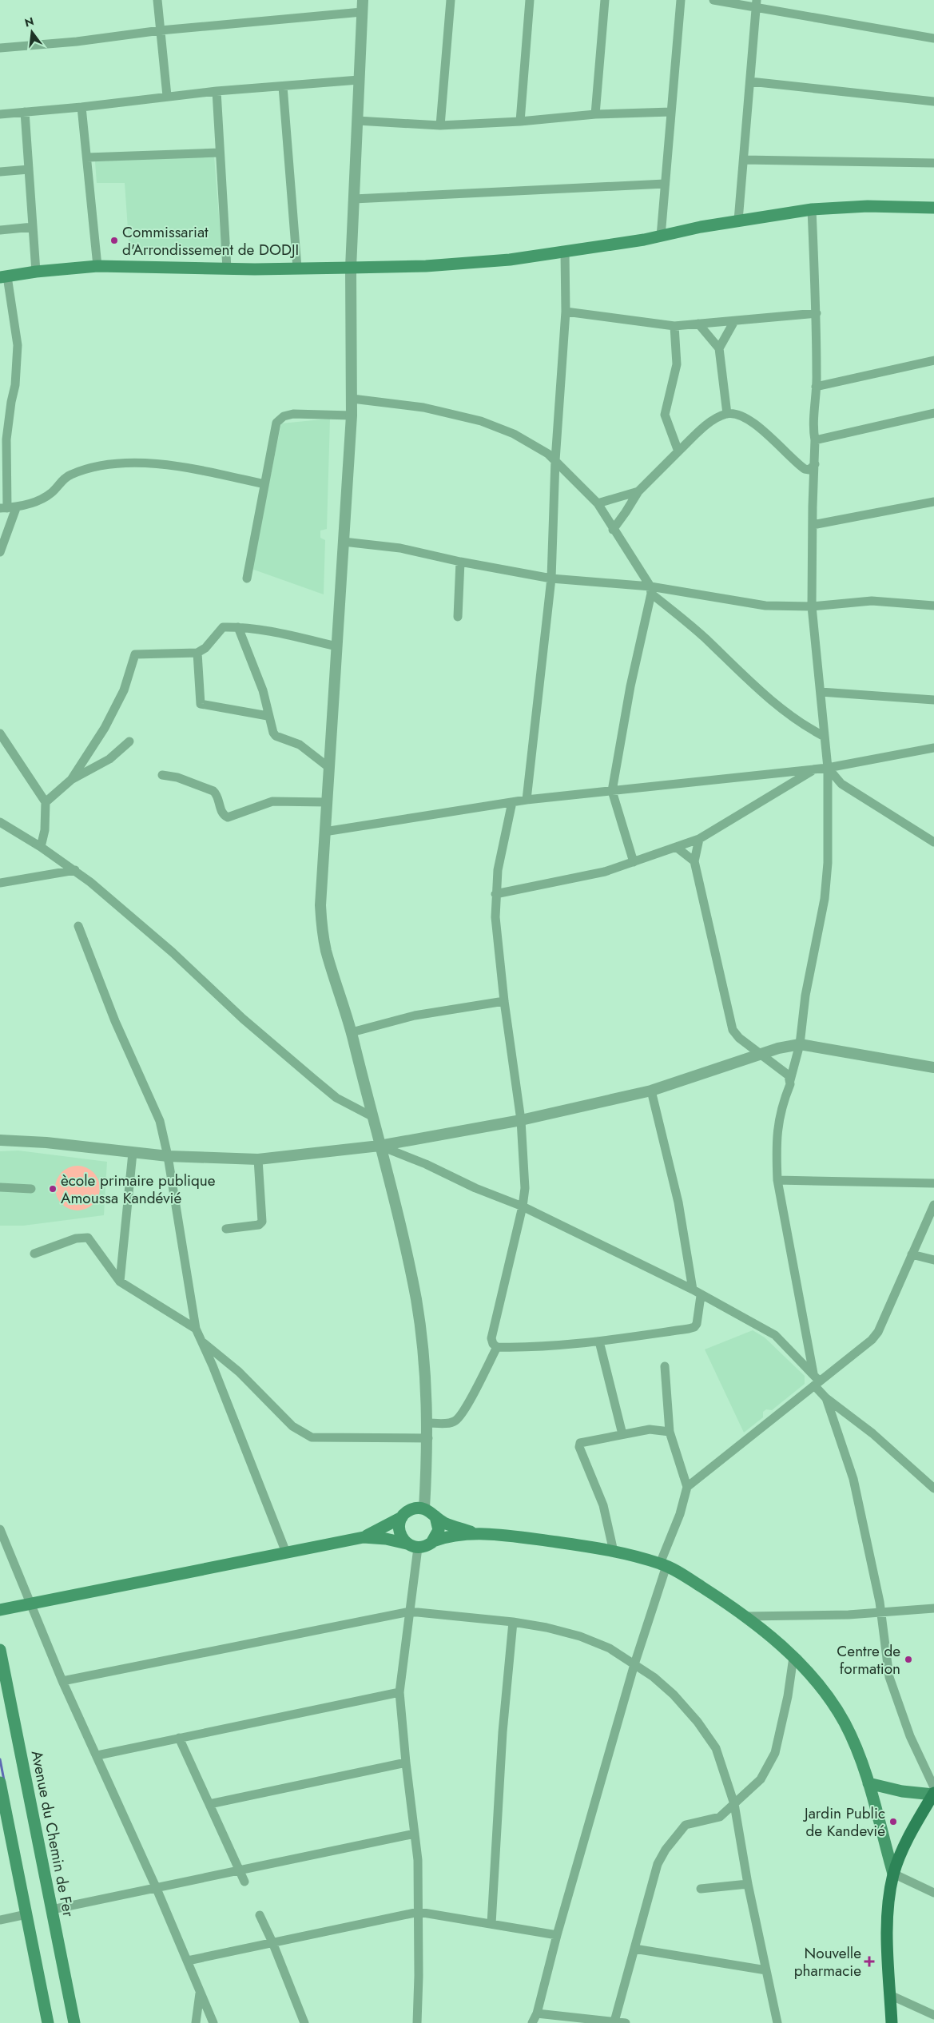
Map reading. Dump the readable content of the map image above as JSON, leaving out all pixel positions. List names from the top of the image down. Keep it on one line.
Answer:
{"streets":{"main road":["Avenue du Chemin de Fer"]},"places":{"other":["Commissariat d'Arrondissement de DODJI","ècole primaire publique Amoussa Kandévié","Centre de formation","Jardin Public de Kandevié"],"health":["Nouvelle pharmacie"]},"north":"top"}
